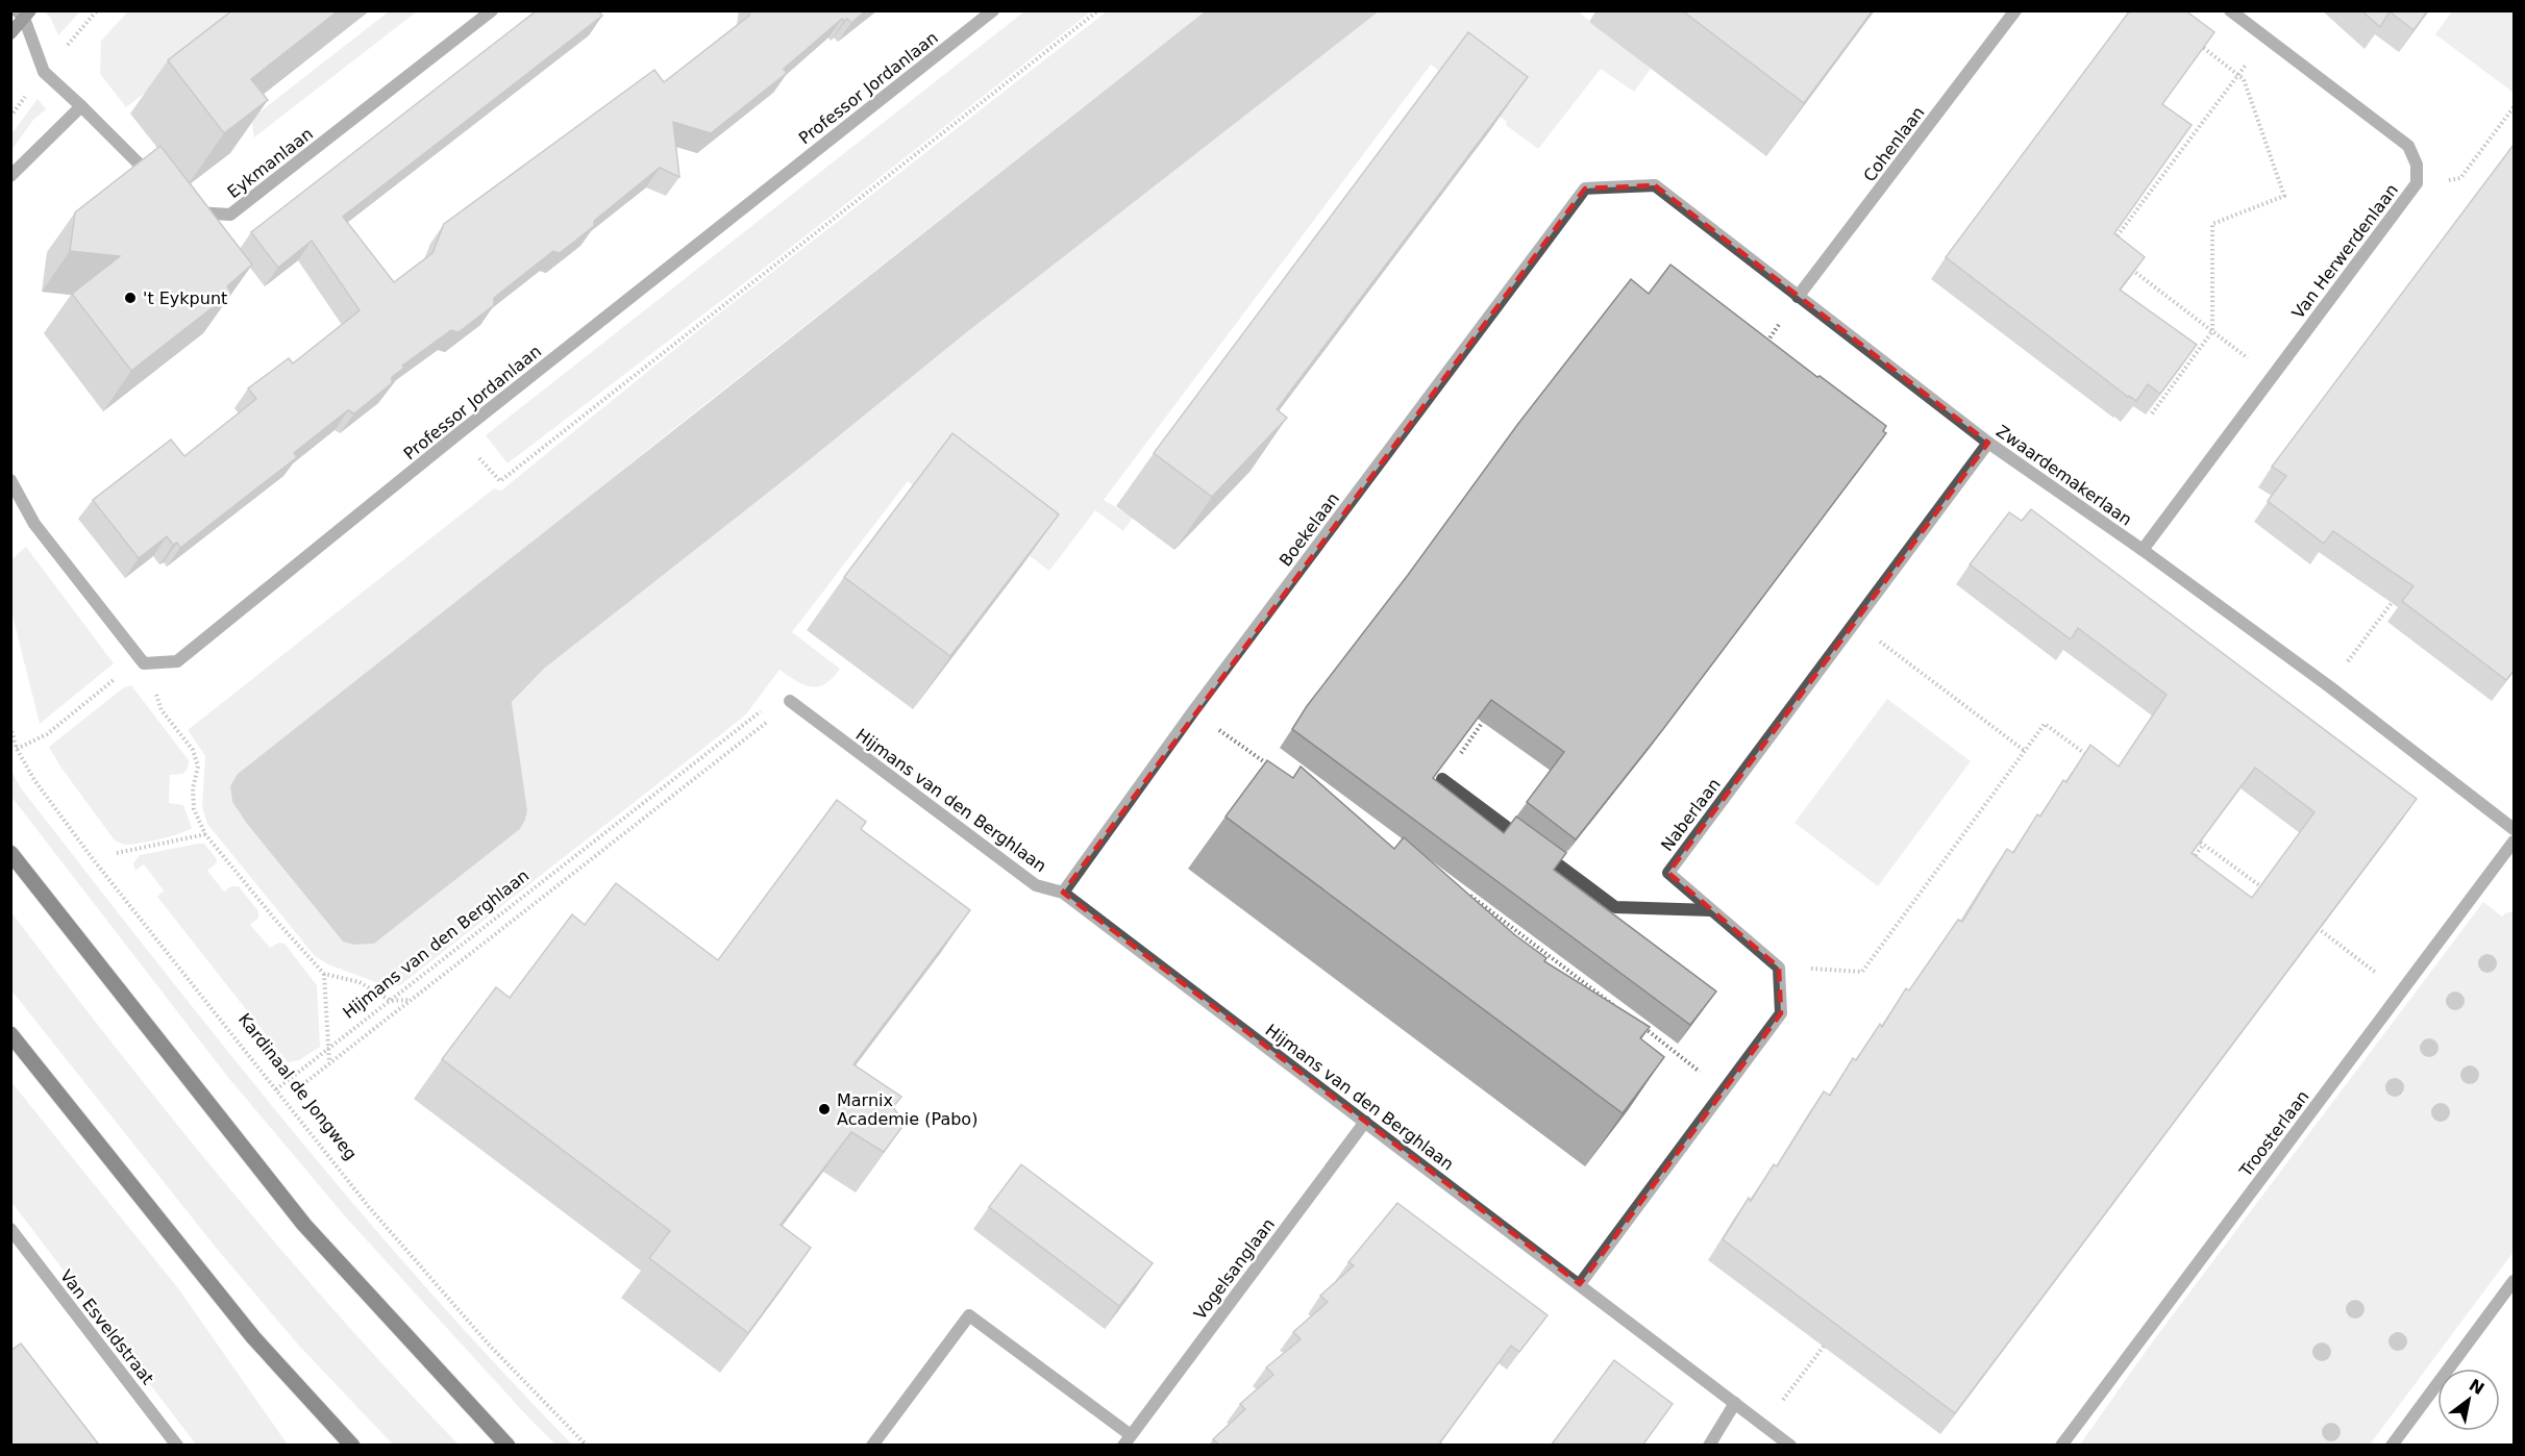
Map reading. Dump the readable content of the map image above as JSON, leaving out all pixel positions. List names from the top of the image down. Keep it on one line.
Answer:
{"streets":{"street":["Professor Jordanlaan","Cohenlaan","Eykmanlaan","Van Herwerdenlaan","Zwaardemakerlaan","Boekelaan","Hijmans van den Berghlaan","Naberlaan","Troosterlaan","Vogelsanglaan","Van Esveldstraat"],"path":["Kardinaal de Jongweg"]},"crossings":[["Cohenlaan","Zwaardemakerlaan"],["Van Herwerdenlaan","Zwaardemakerlaan"],["Zwaardemakerlaan","Boekelaan"],["Zwaardemakerlaan","Naberlaan"],["Boekelaan","Hijmans van den Berghlaan"],["Hijmans van den Berghlaan","Kardinaal de Jongweg"],["Hijmans van den Berghlaan","Vogelsanglaan"]],"places":["'t Eykpunt","Marnix Academie (Pabo)"],"north":"top right"}
